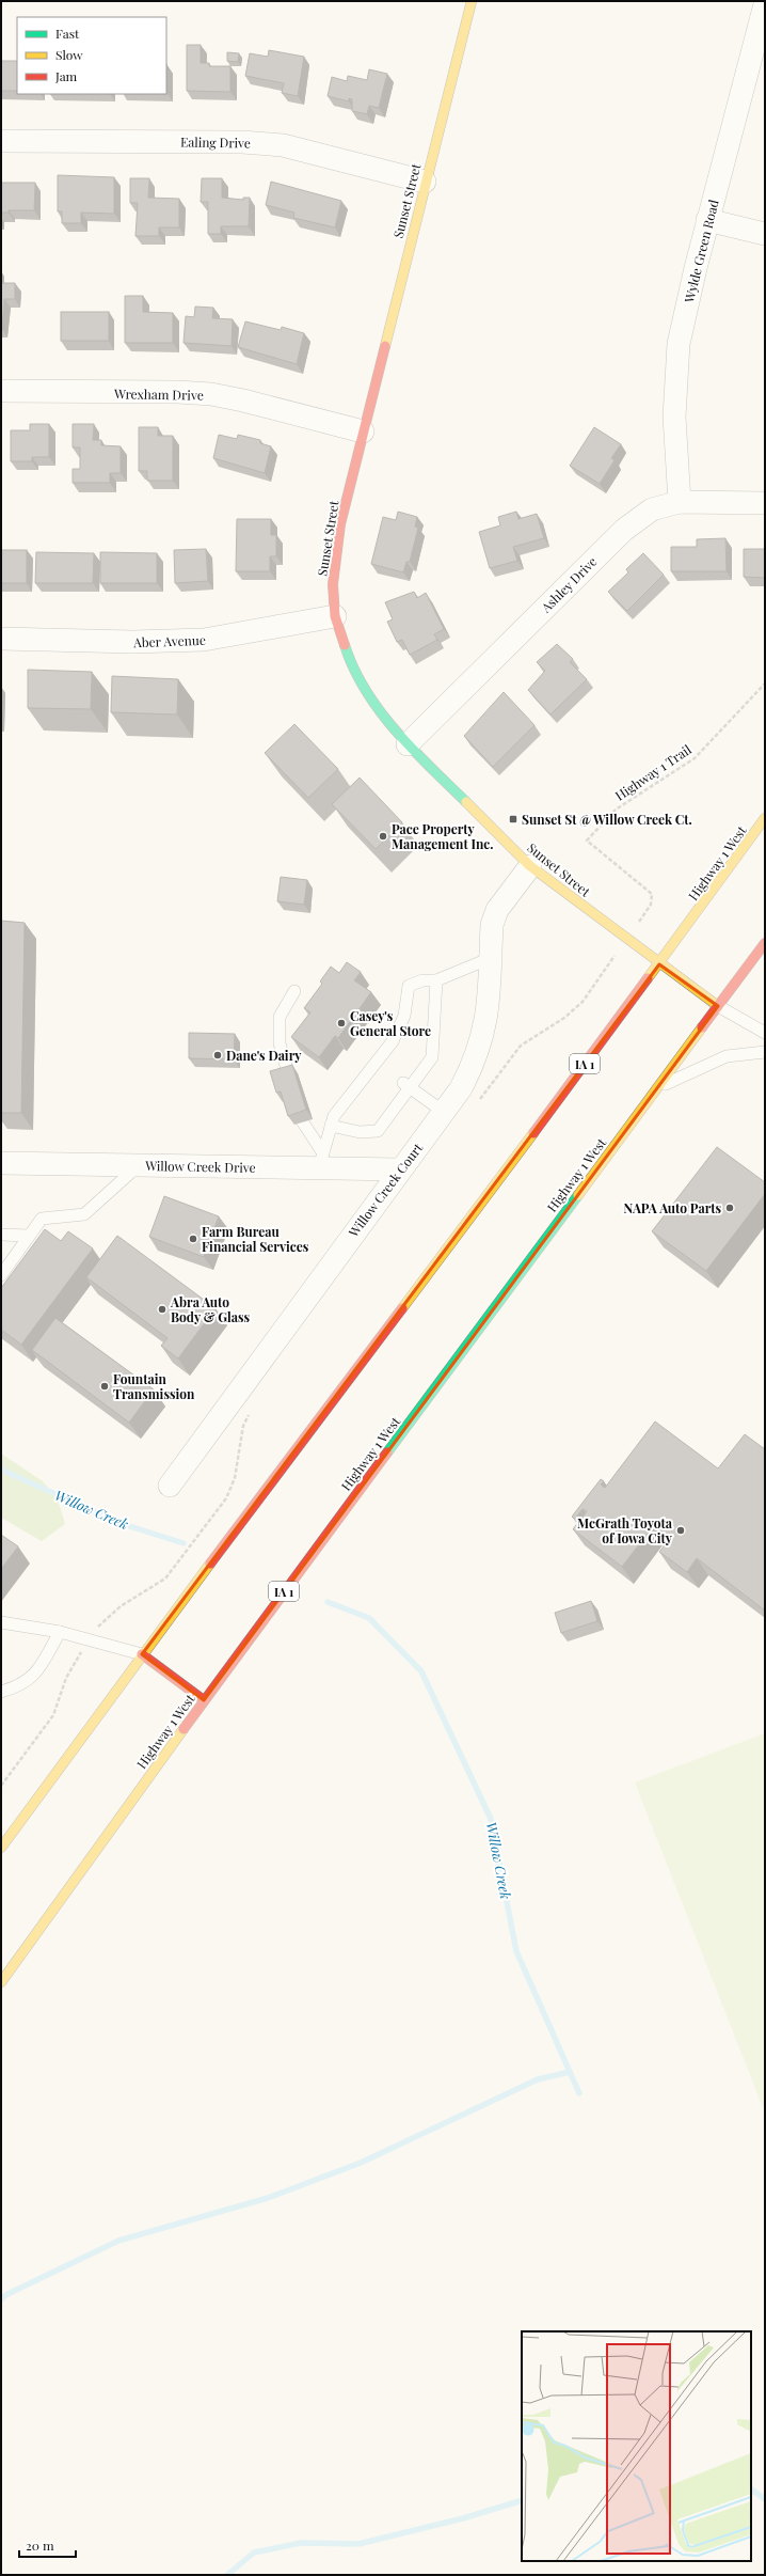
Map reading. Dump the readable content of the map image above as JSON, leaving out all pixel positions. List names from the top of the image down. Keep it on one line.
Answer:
{"streets":{"main road":["Sunset Street","Highway 1 West","IA 1"],"street":["Ealing Drive","Wylde Green Road","Wrexham Drive","Ashley Drive","Aber Avenue","Willow Creek Drive","Willow Creek Court"],"path":["Highway 1 Trail"]},"crossings":[["Ealing Drive","Sunset Street"],["Sunset Street","Wrexham Drive"],["Sunset Street","Ashley Drive"],["Sunset Street","Aber Avenue"],["Sunset Street","Highway 1 Trail"],["Sunset Street","Highway 1 West"],["Sunset Street","Willow Creek Court"],["Wylde Green Road","Ashley Drive"],["Willow Creek Drive","Willow Creek Court"]],"water":["Willow Creek"],"places":{"transit":["Sunset St @ Willow Creek Ct."],"other":["Pace Property Management Inc.","Casey's General Store","Dane's Dairy","NAPA Auto Parts","Farm Bureau Financial Services","Abra Auto Body & Glass","Fountain Transmission","McGrath Toyota of Iowa City"]},"legend":["Fast","Slow","Jam"],"scale_bar":"20 m"}
